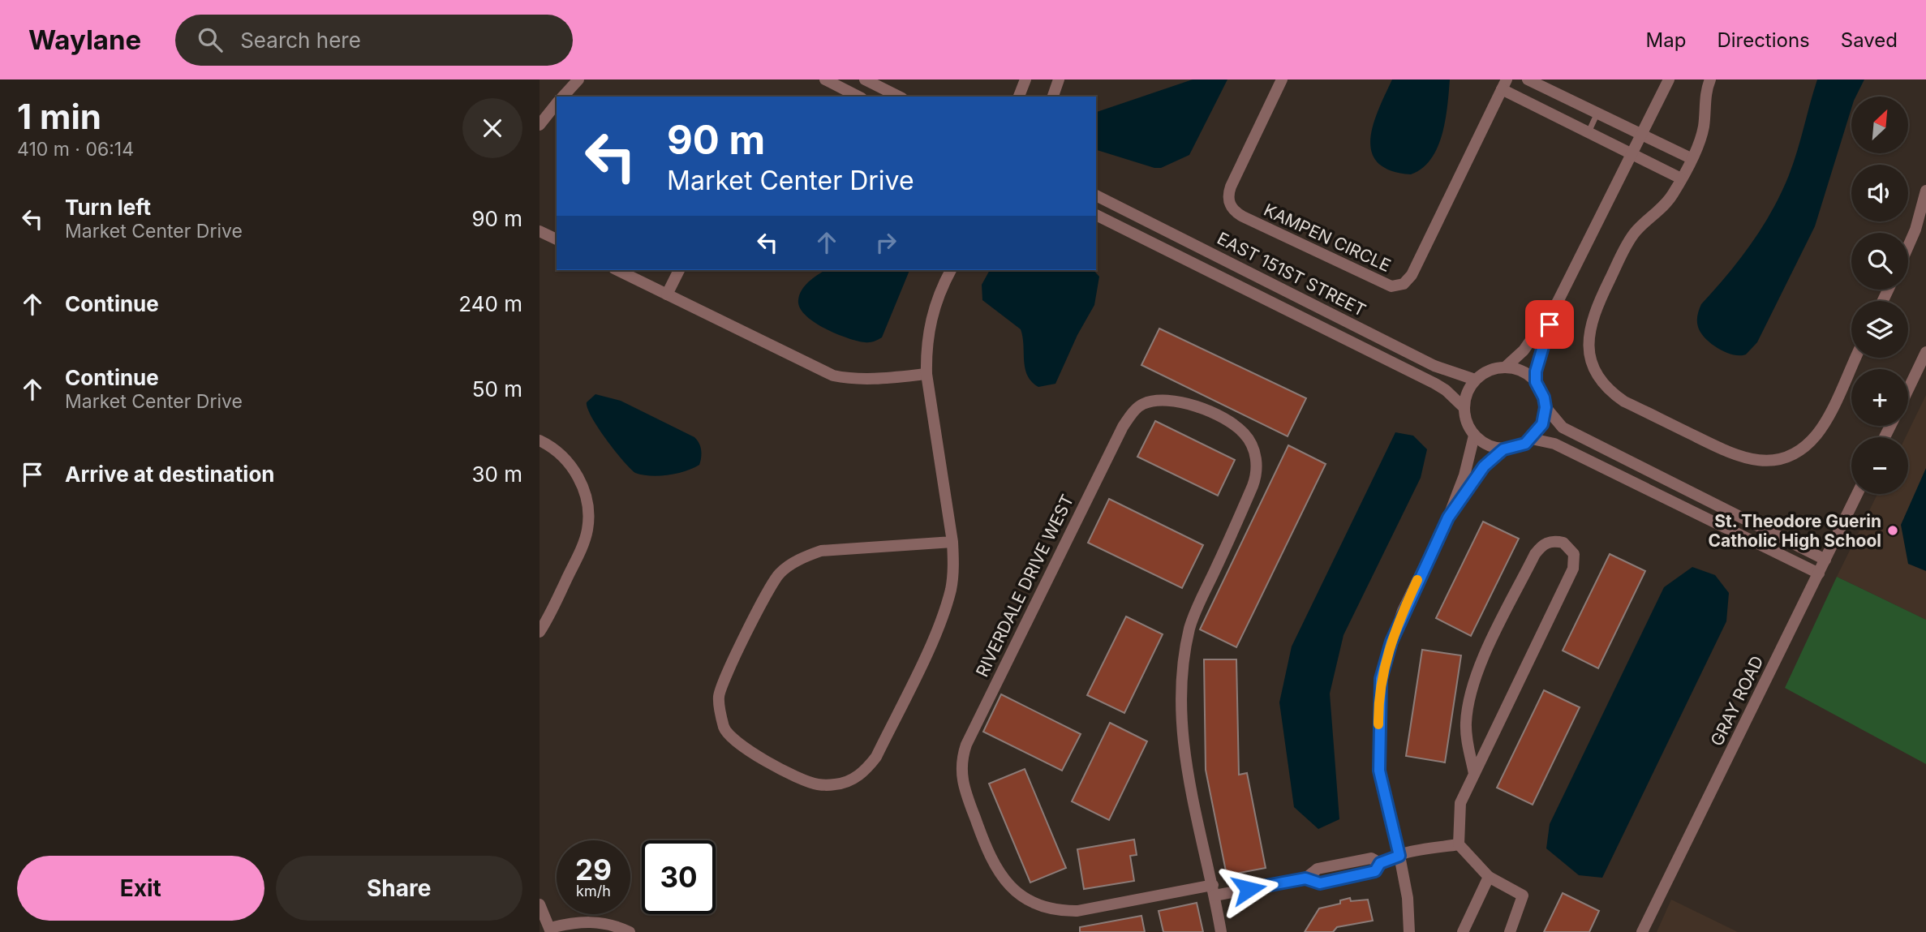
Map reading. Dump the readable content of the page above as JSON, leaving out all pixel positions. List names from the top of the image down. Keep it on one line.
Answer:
{"streets":{"street":["KAMPEN CIRCLE","EAST 151ST STREET","RIVERDALE DRIVE WEST","GRAY ROAD"]},"places":["St. Theodore Guerin Catholic High School"],"north":"top right","page":{"header":"Waylane","search":"Search here","nav":["Map","Directions","Saved"],"heading":["1 min","410 m · 06:14"],"map_buttons":["+","−"],"turn":["90 m","Market Center Drive"],"list":[{"name":"Turn left","note":"Market Center Drive","value":"90 m"},{"name":"Continue","value":"240 m"},{"name":"Continue","note":"Market Center Drive","value":"50 m"},{"name":"Arrive at destination","value":"30 m"}],"speed":"29 km/h","limit":"30","buttons":["Exit","Share"]}}
